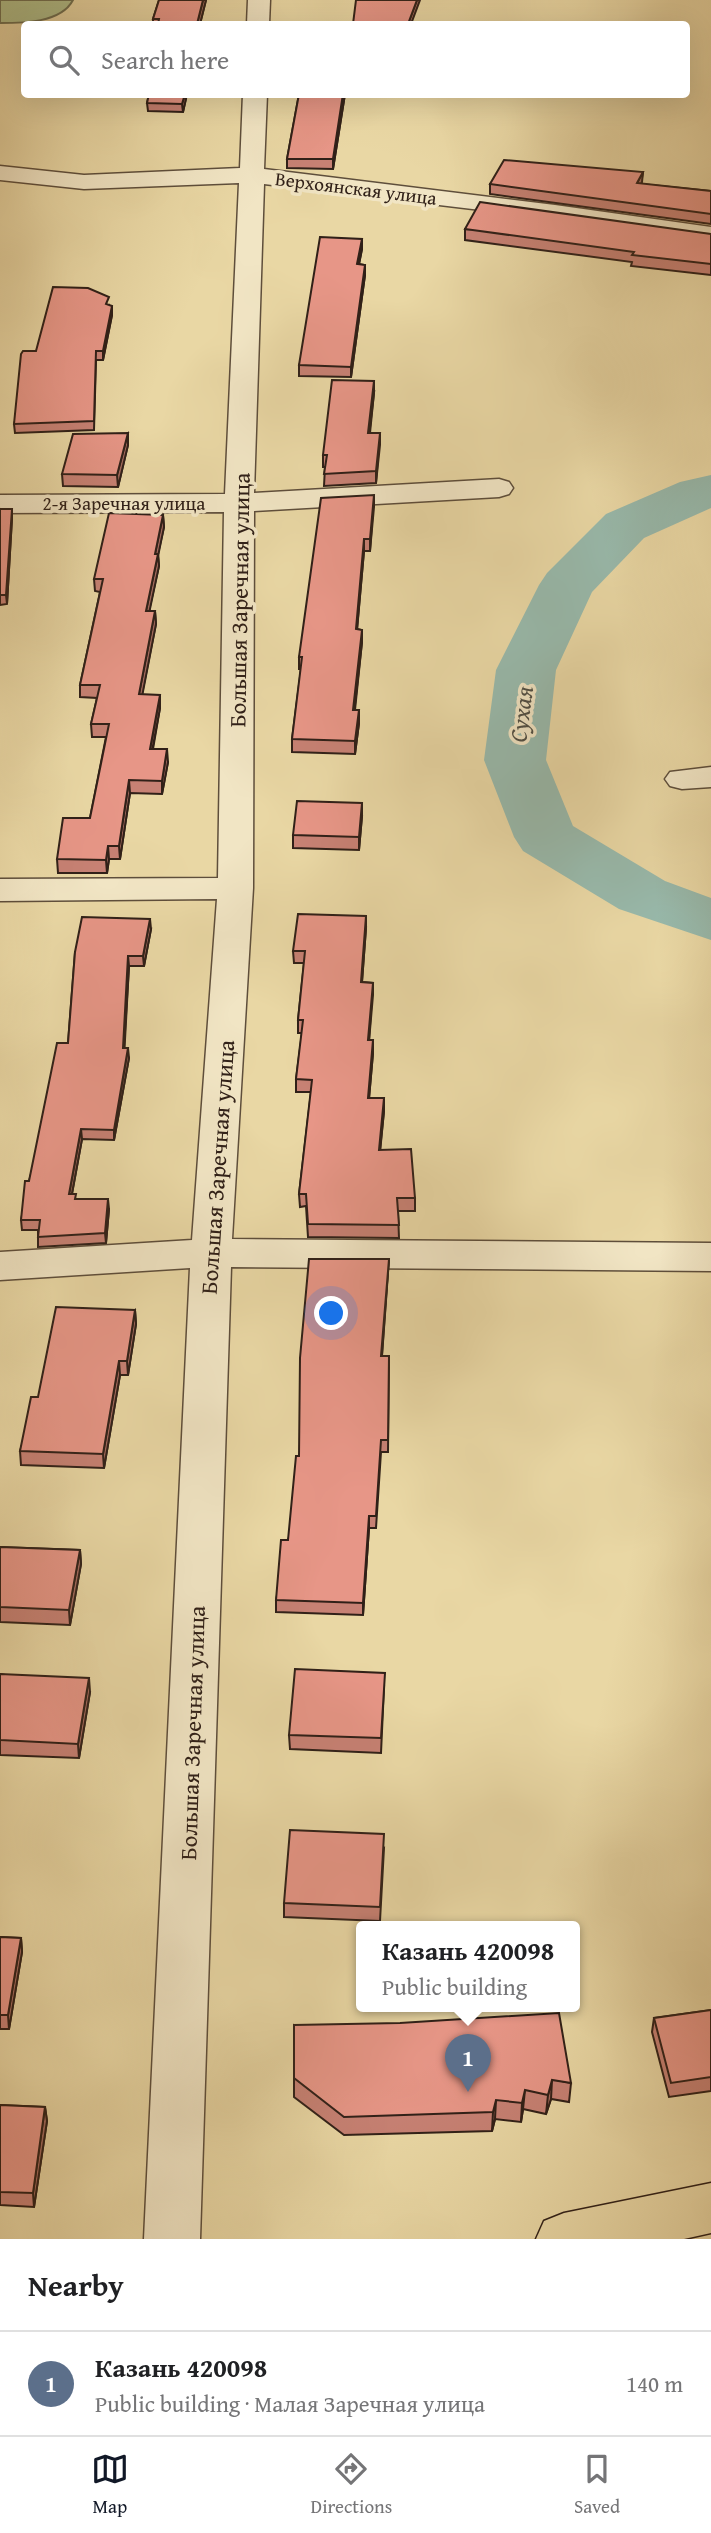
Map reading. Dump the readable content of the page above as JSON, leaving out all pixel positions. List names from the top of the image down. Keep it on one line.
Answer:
{"streets":{"street":["Верхоянская улица","2-я Заречная улица","Большая Заречная улица"]},"crossings":[["Верхоянская улица","Большая Заречная улица"],["2-я Заречная улица","Большая Заречная улица"]],"water":["Сухая"],"page":{"search":"Search here","popup":["Казань 420098","Public building"],"pins":"1","heading":"Nearby","list":[{"mark":"1","name":"Казань 420098","note":"Public building · Малая Заречная улица","value":"140 m"}],"nav":["Map","Directions","Saved"]}}
